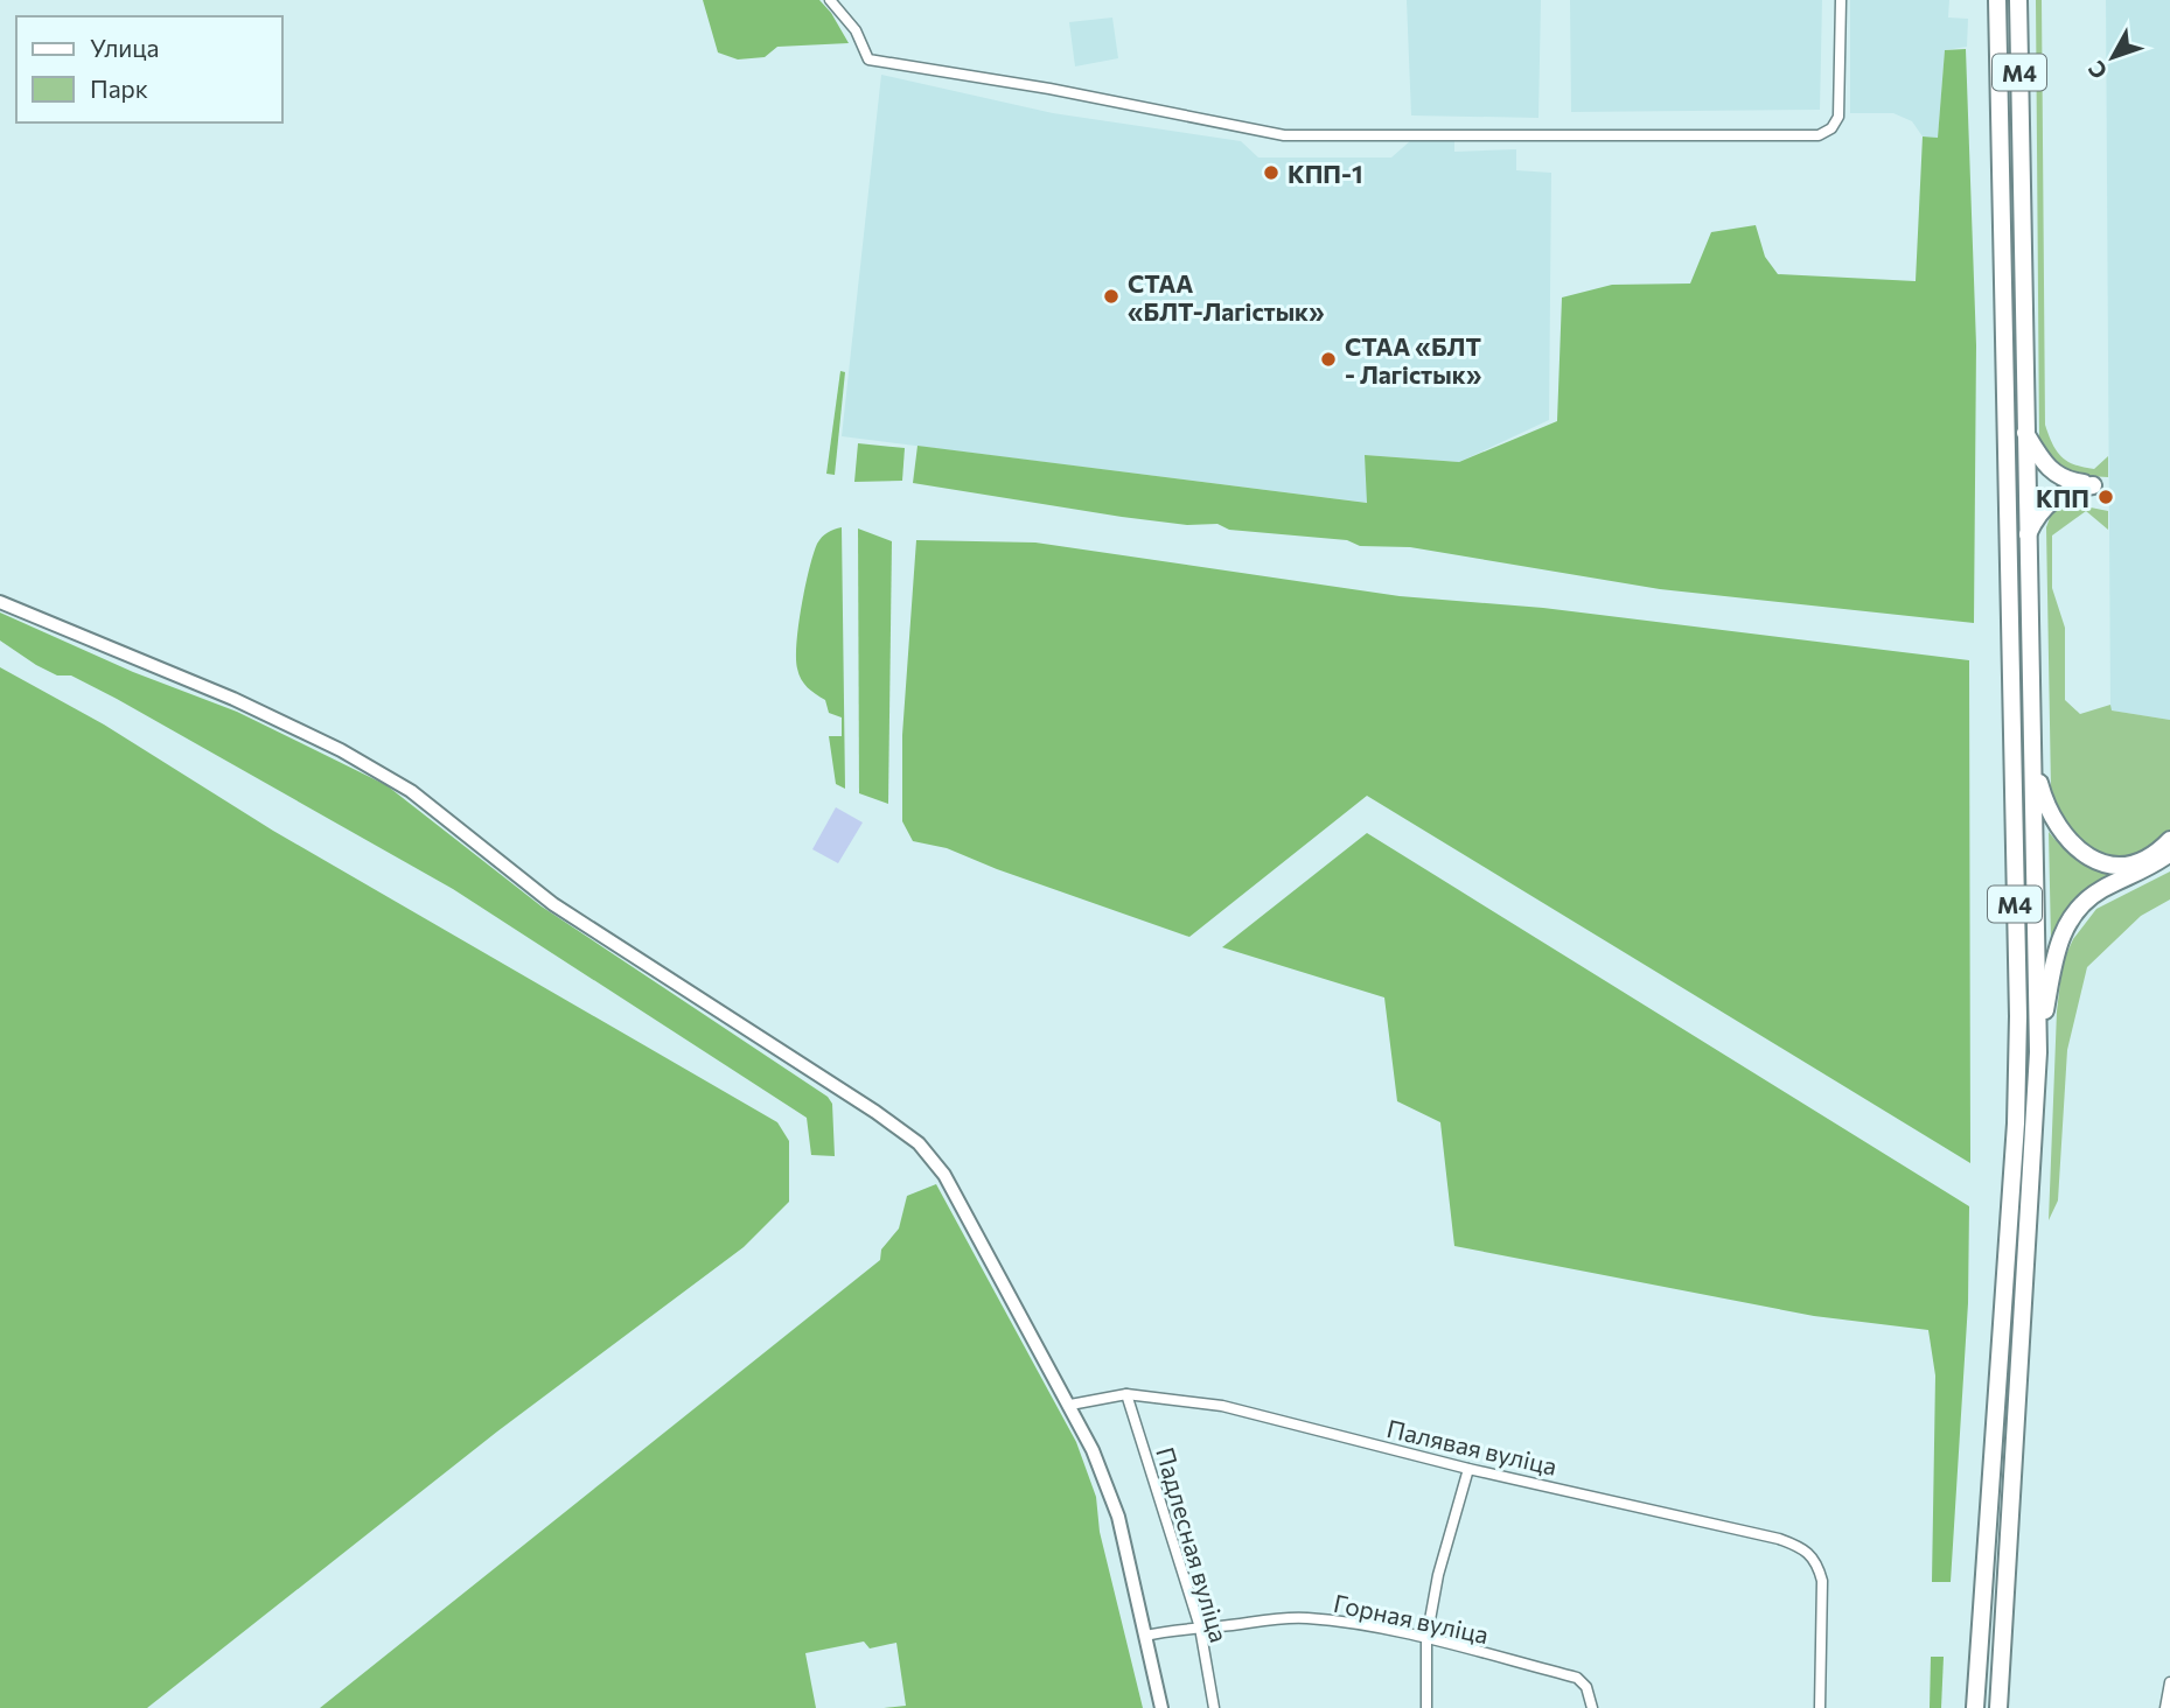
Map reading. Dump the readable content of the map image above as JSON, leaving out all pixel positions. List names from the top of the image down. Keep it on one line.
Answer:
{"streets":{"highway":["М4"],"street":["Палявая вуліца","Падлесная вуліца","Горная вуліца"]},"crossings":[["Палявая вуліца","Падлесная вуліца"],["Падлесная вуліца","Горная вуліца"]],"places":["КПП-1","СТАА «БЛТ-Лагістык»","СТАА «БЛТ - Лагістык»","КПП"],"legend":["Улица","Парк"],"north":"bottom left"}
